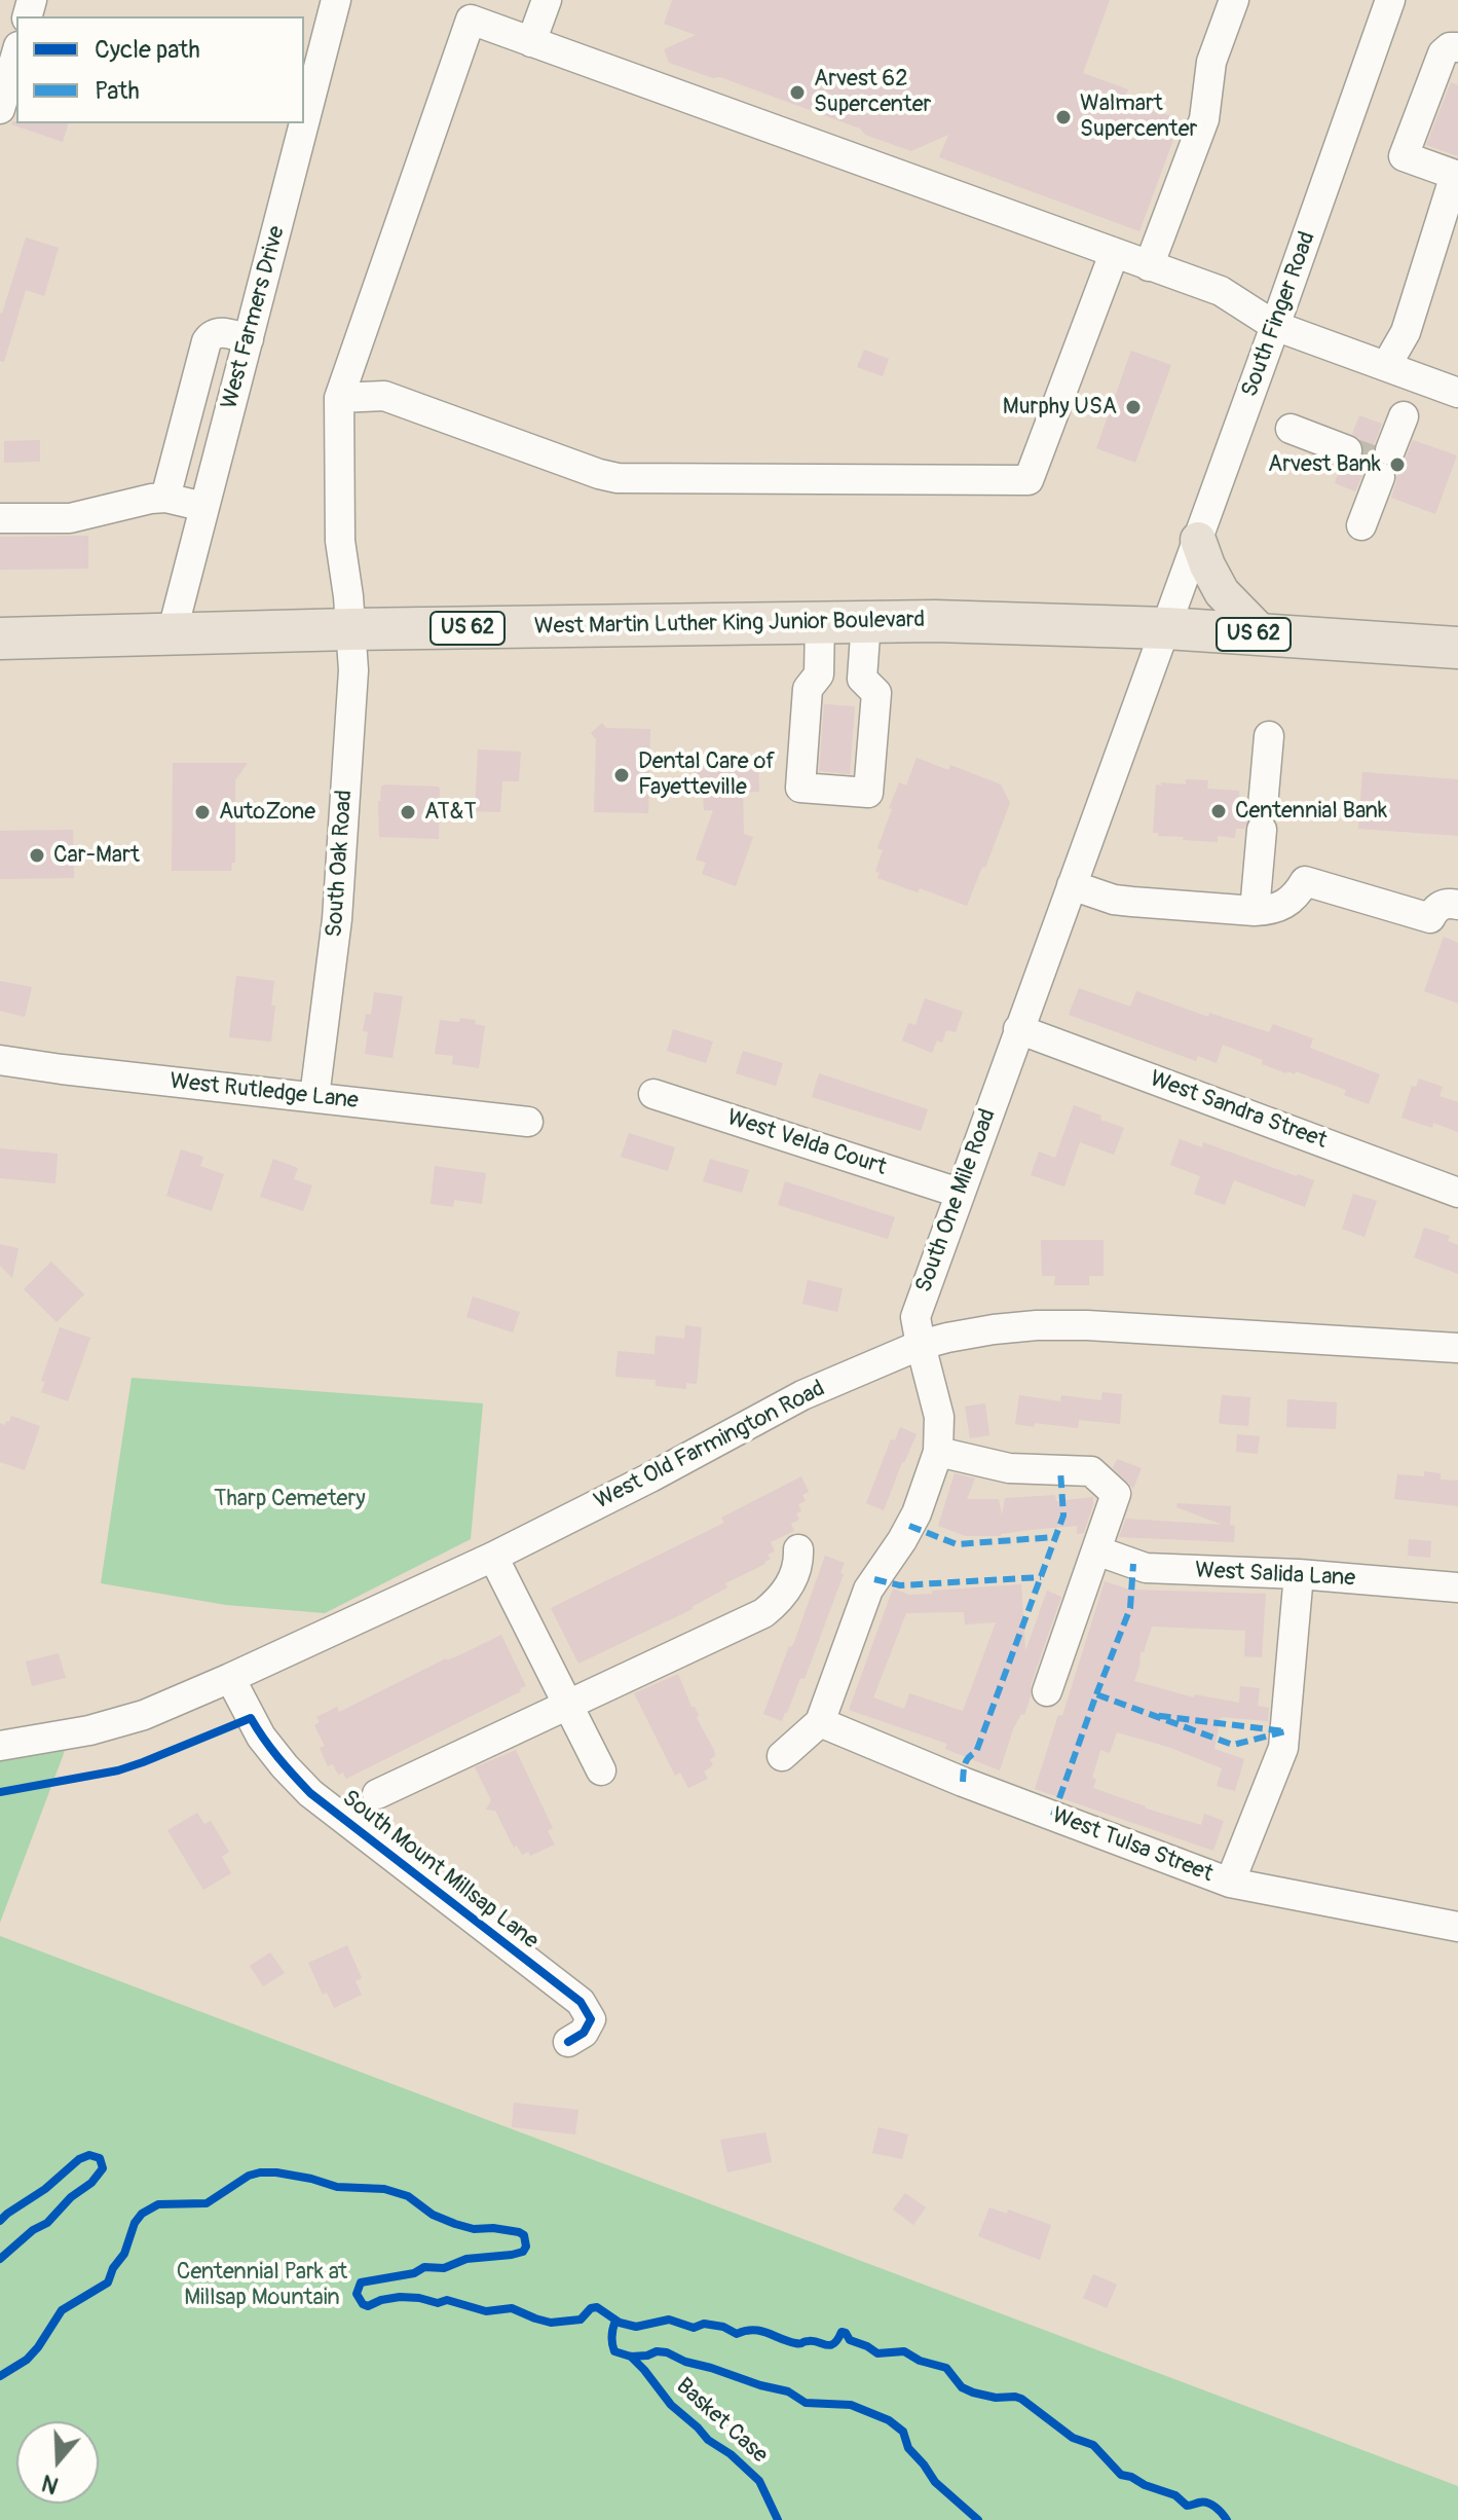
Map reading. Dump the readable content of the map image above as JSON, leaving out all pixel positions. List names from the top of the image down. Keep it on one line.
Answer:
{"streets":{"highway":["West Martin Luther King Junior Boulevard","US 62"],"street":["South Finger Road","West Farmers Drive","South Oak Road","West Rutledge Lane","West Sandra Street","West Velda Court","South One Mile Road","West Old Farmington Road","West Salida Lane","West Tulsa Street","South Mount Millsap Lane"],"cycle path":["Basket Case"]},"crossings":[["South Finger Road","West Martin Luther King Junior Boulevard"],["South Finger Road","South One Mile Road"],["West Farmers Drive","West Martin Luther King Junior Boulevard"],["West Martin Luther King Junior Boulevard","South Oak Road"],["West Martin Luther King Junior Boulevard","South One Mile Road"],["South Oak Road","West Rutledge Lane"],["West Sandra Street","South One Mile Road"],["West Velda Court","South One Mile Road"],["South One Mile Road","West Old Farmington Road"],["South One Mile Road","West Tulsa Street"],["West Old Farmington Road","South Mount Millsap Lane"]],"parks":["Tharp Cemetery","Centennial Park at Millsap Mountain"],"places":["Arvest 62 Supercenter","Walmart Supercenter","Murphy USA","Arvest Bank","Dental Care of Fayetteville","Centennial Bank","AutoZone","AT&T","Car-Mart"],"legend":["Cycle path","Path"],"north":"bottom"}
